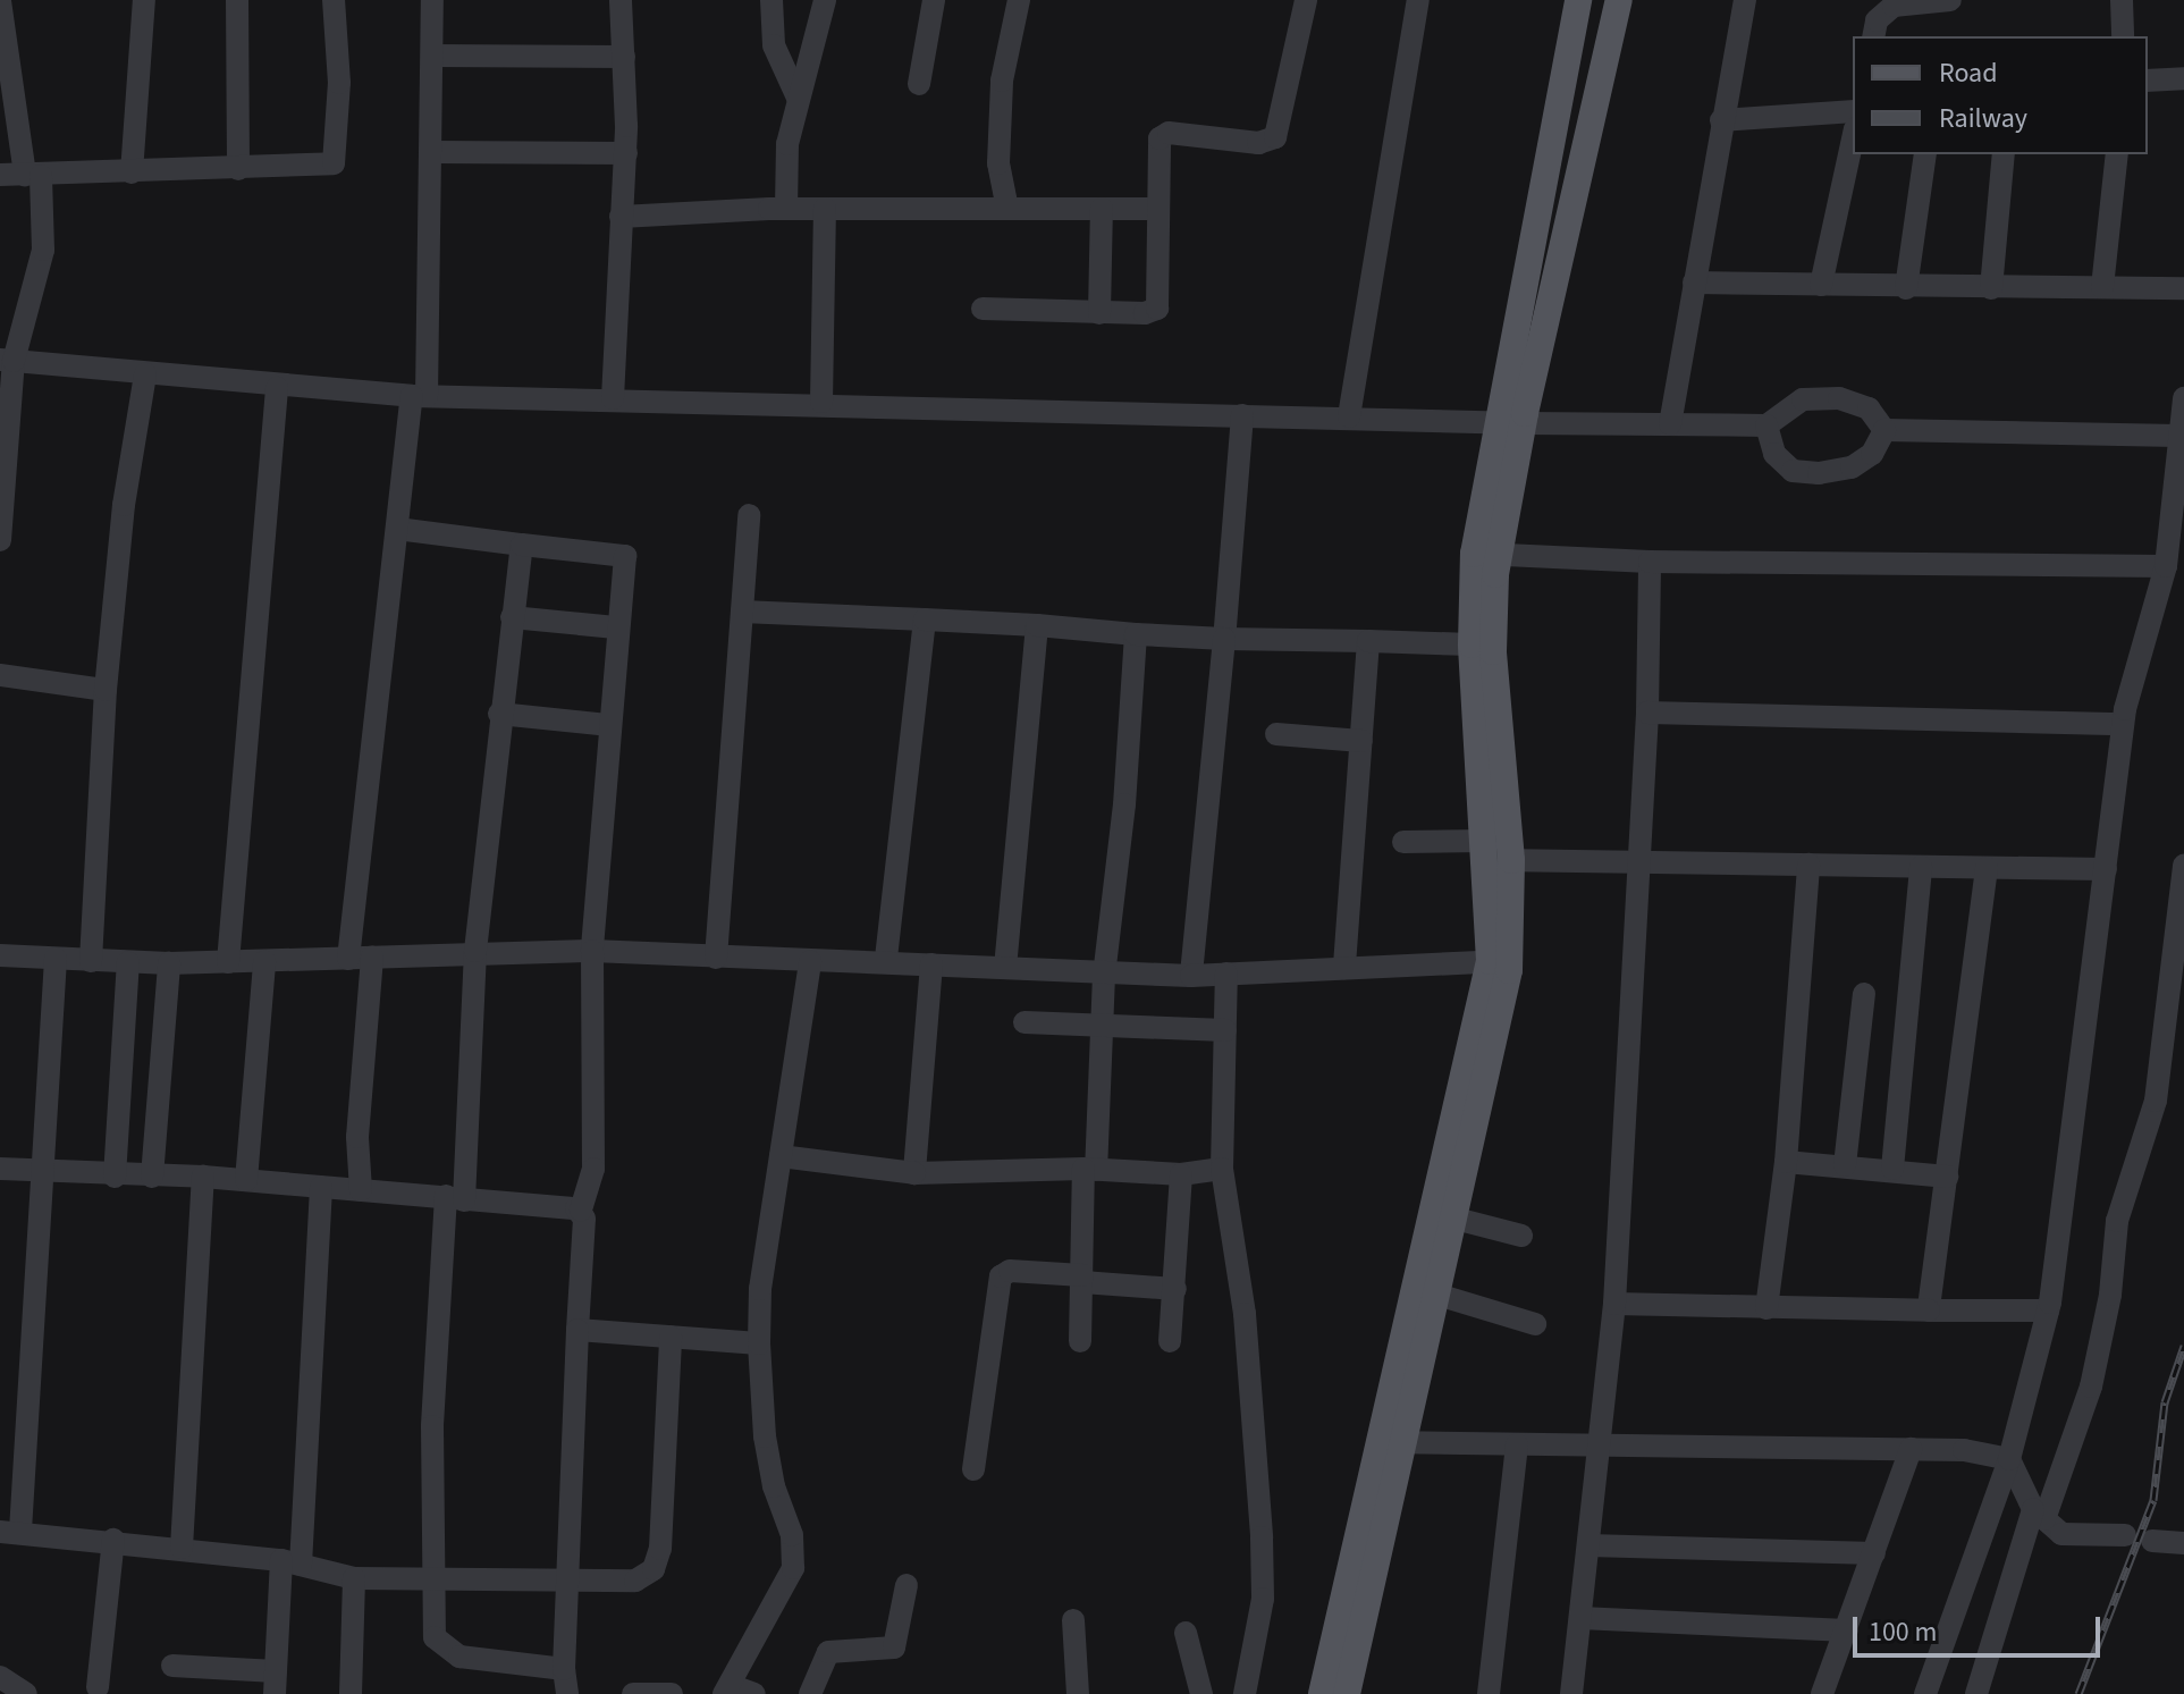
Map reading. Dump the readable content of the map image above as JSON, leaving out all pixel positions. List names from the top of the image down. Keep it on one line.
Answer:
{"legend":["Road","Railway"],"scale_bar":"100 m"}
